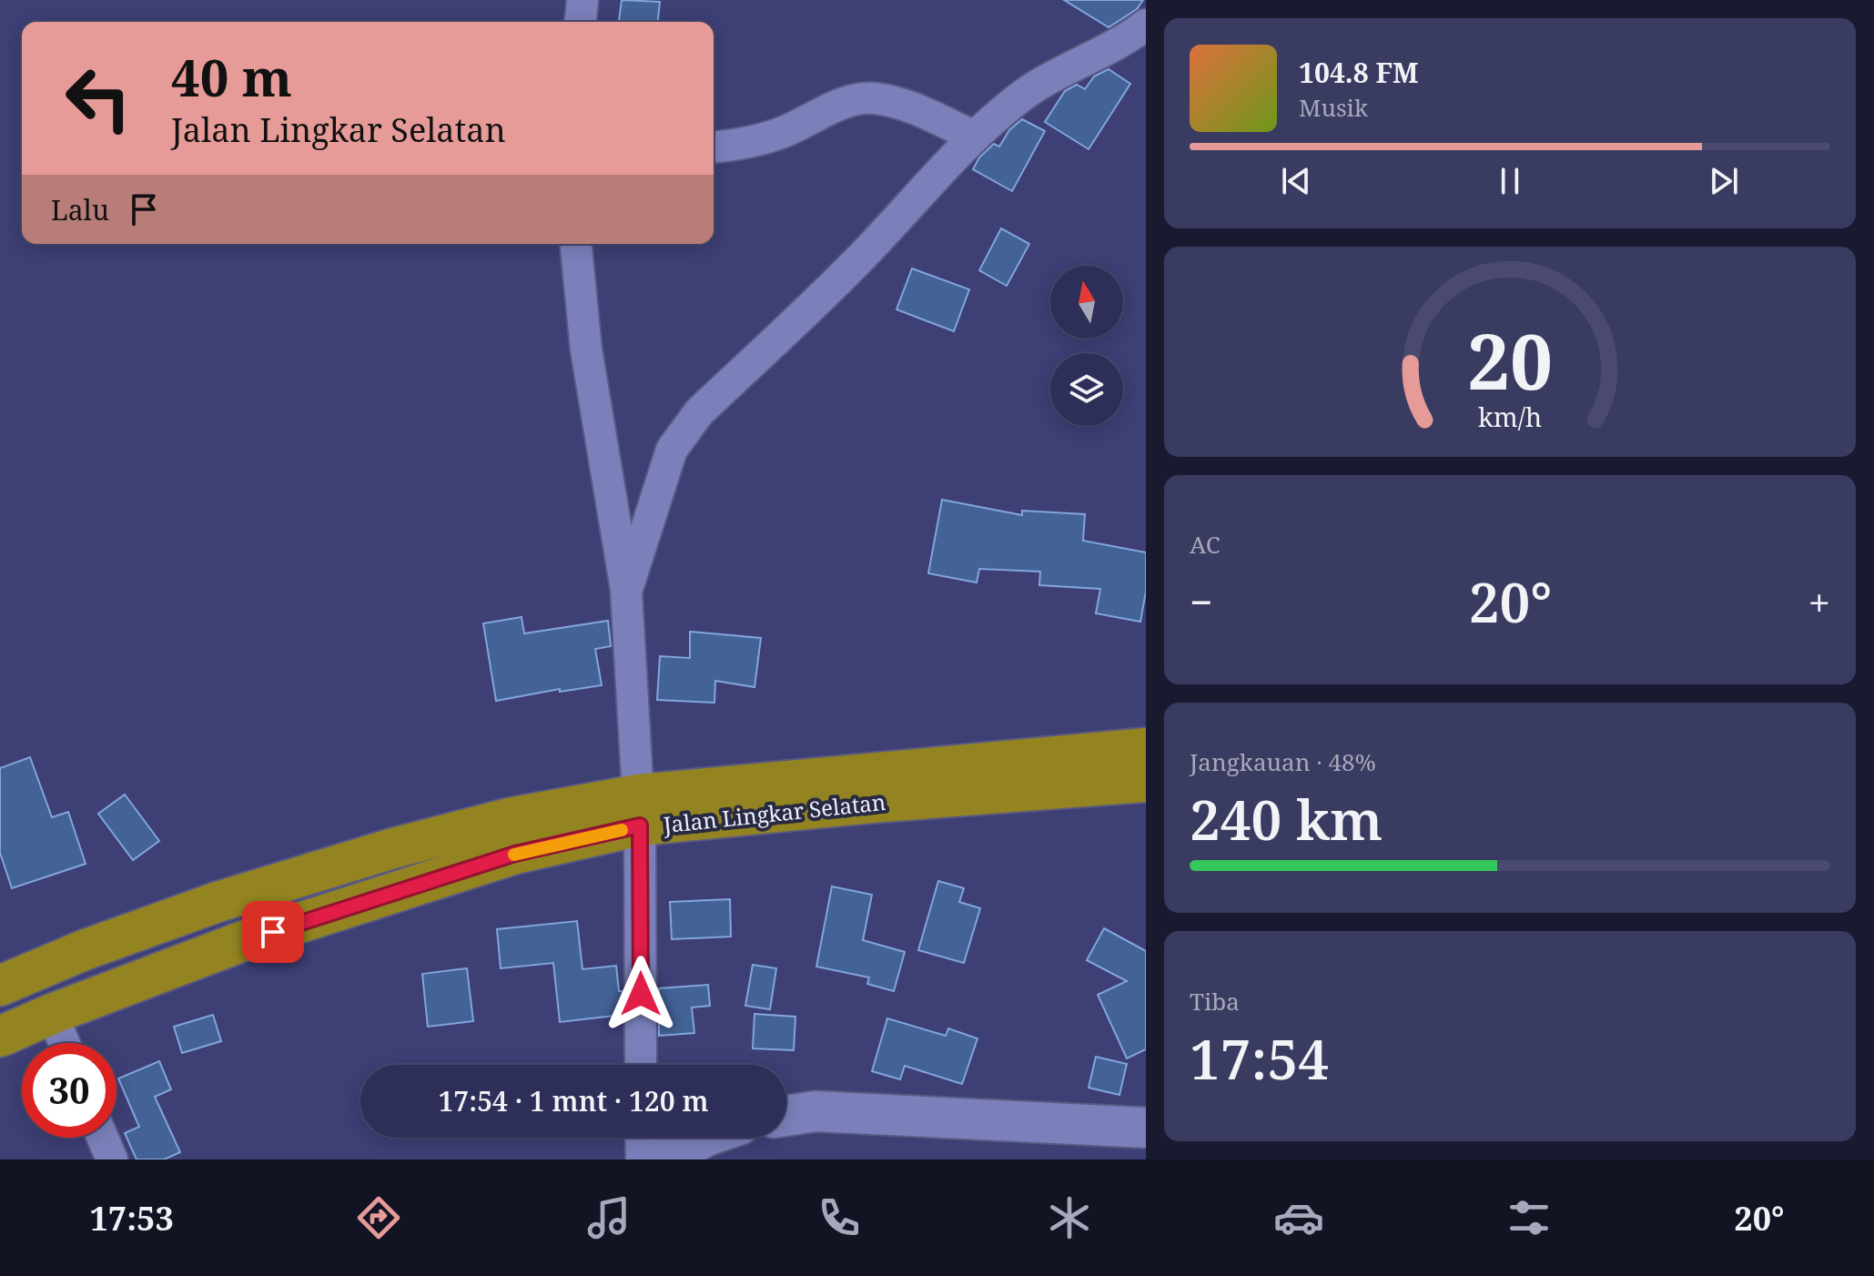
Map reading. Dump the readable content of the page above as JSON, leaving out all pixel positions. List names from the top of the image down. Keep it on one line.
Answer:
{"streets":{"highway":["Jalan Lingkar Selatan"]},"north":"top","page":{"turn":["40 m","Jalan Lingkar Selatan"],"song":["104.8 FM","Musik"],"then":"Lalu","tile":["AC",["Jangkauan · 48%","240 km"],["Tiba","17:54"]],"heat":["−","20°","+"],"limit":"30","trip":"17:54 · 1 mnt · 120 m","tabs":["17:53","20°"],"gauge":["20","km/h"]}}
